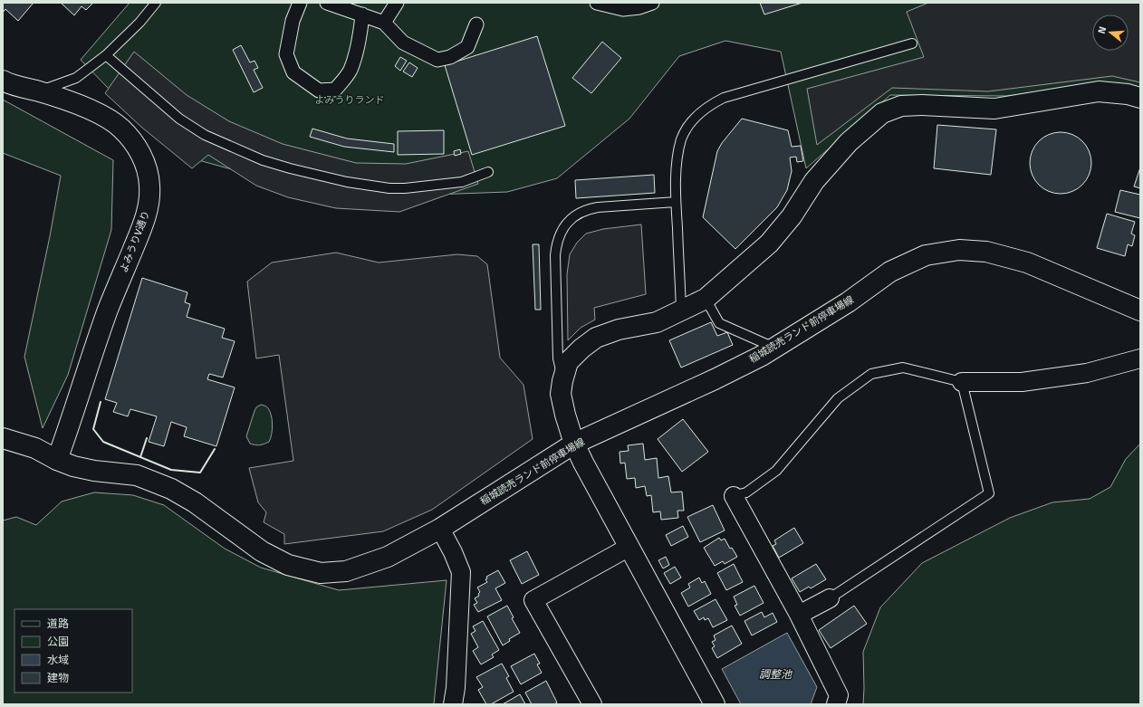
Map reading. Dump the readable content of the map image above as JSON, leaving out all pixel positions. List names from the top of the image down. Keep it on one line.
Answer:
{"streets":{"street":["よみうりV通り","稲城読売ランド前停車場線"]},"crossings":[["よみうりV通り","稲城読売ランド前停車場線"]],"water":["調整池"],"parks":["よみうりランド"],"legend":["道路","公園","水域","建物"],"north":"left"}
